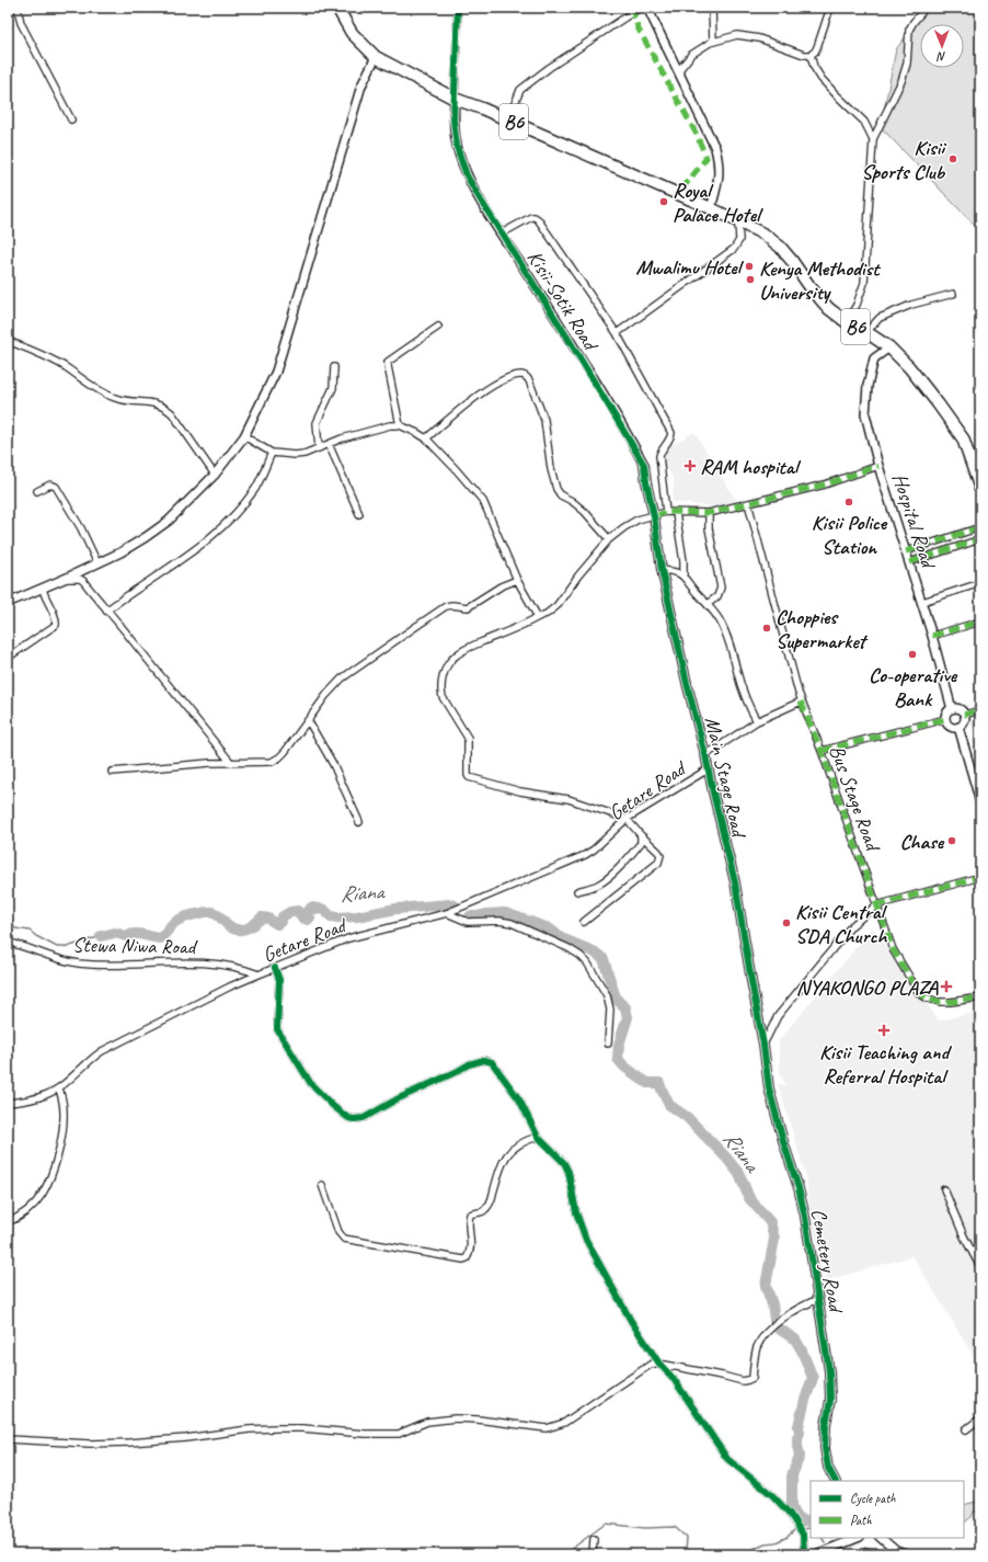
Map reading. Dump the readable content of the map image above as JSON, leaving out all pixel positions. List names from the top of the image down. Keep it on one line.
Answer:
{"streets":{"highway":["B6"],"street":["Kisii-Sotik Road","Hospital Road","Main Stage Road","Getare Road","Bus Stage Road","Stewa Niwa Road","Cemetery Road"]},"crossings":[["B6","Kisii-Sotik Road"],["B6","Hospital Road"],["Kisii-Sotik Road","Main Stage Road"],["Main Stage Road","Getare Road"],["Main Stage Road","Cemetery Road"],["Getare Road","Stewa Niwa Road"]],"water":["Riana"],"places":{"other":["Kisii Sports Club","Royal Palace Hotel","Mwalimu Hotel","Kenya Methodist University","Kisii Police Station","Choppies Supermarket","Co-operative Bank","Chase","Kisii Central SDA Church"],"health":["RAM hospital","NYAKONGO PLAZA","Kisii Teaching and Referral Hospital"]},"legend":["Cycle path","Path"],"north":"bottom"}
